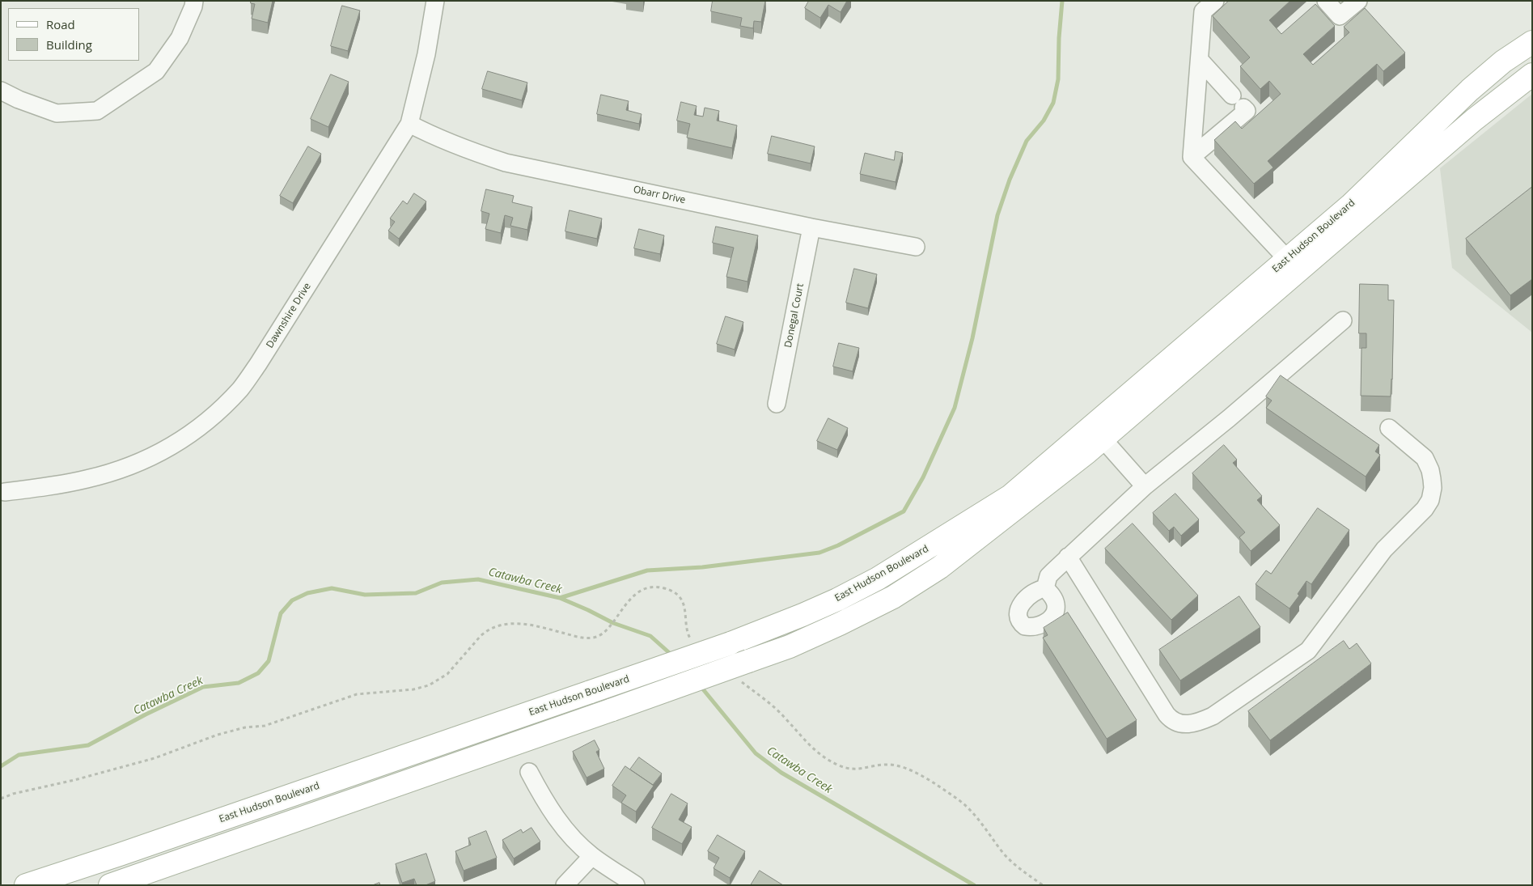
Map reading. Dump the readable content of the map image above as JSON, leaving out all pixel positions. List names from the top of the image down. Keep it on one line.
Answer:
{"streets":{"main road":["East Hudson Boulevard"],"street":["Obarr Drive","Dawnshire Drive","Donegal Court"]},"crossings":[["Obarr Drive","Dawnshire Drive"],["Obarr Drive","Donegal Court"]],"water":["Catawba Creek"],"legend":["Road","Building"]}
